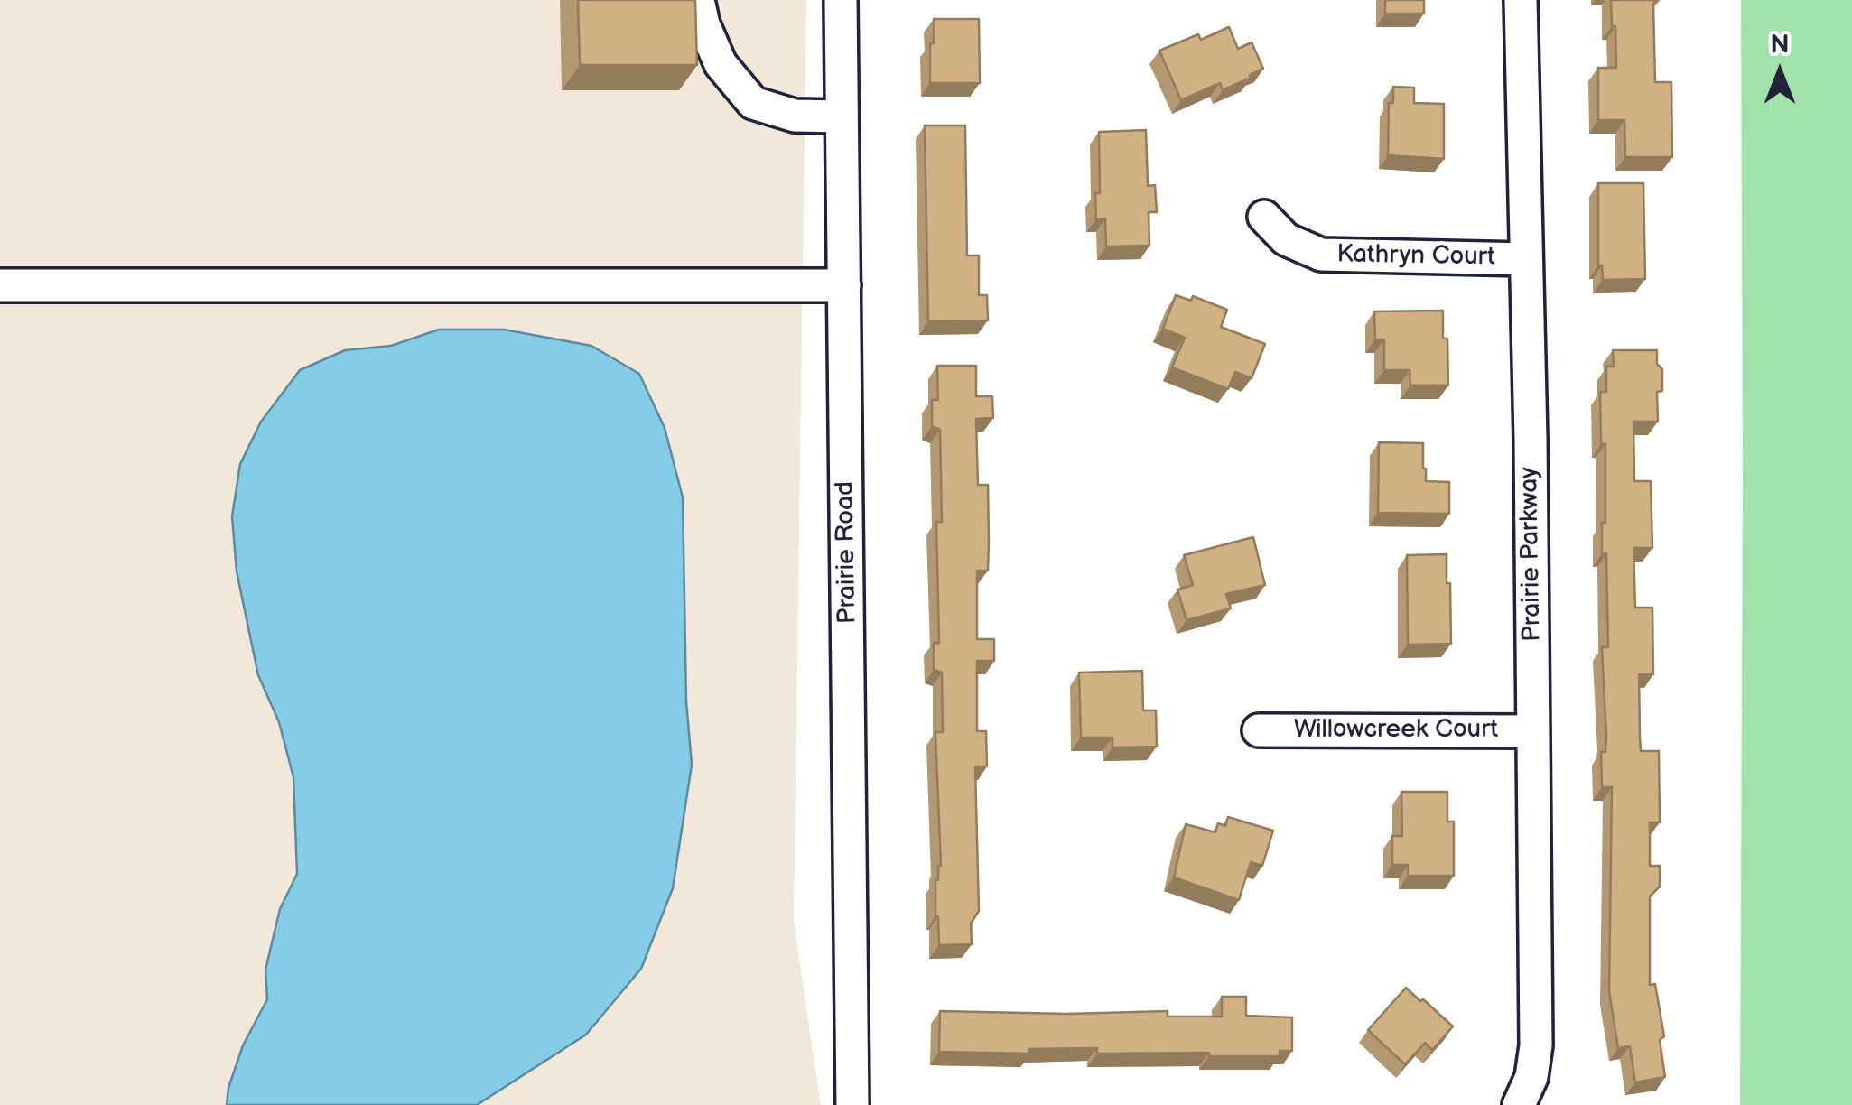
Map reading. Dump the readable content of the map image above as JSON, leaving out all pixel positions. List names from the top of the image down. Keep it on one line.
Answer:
{"streets":{"street":["Kathryn Court","Prairie Road","Prairie Parkway","Willowcreek Court"]},"crossings":[["Kathryn Court","Prairie Parkway"],["Prairie Parkway","Willowcreek Court"]],"north":"top"}
